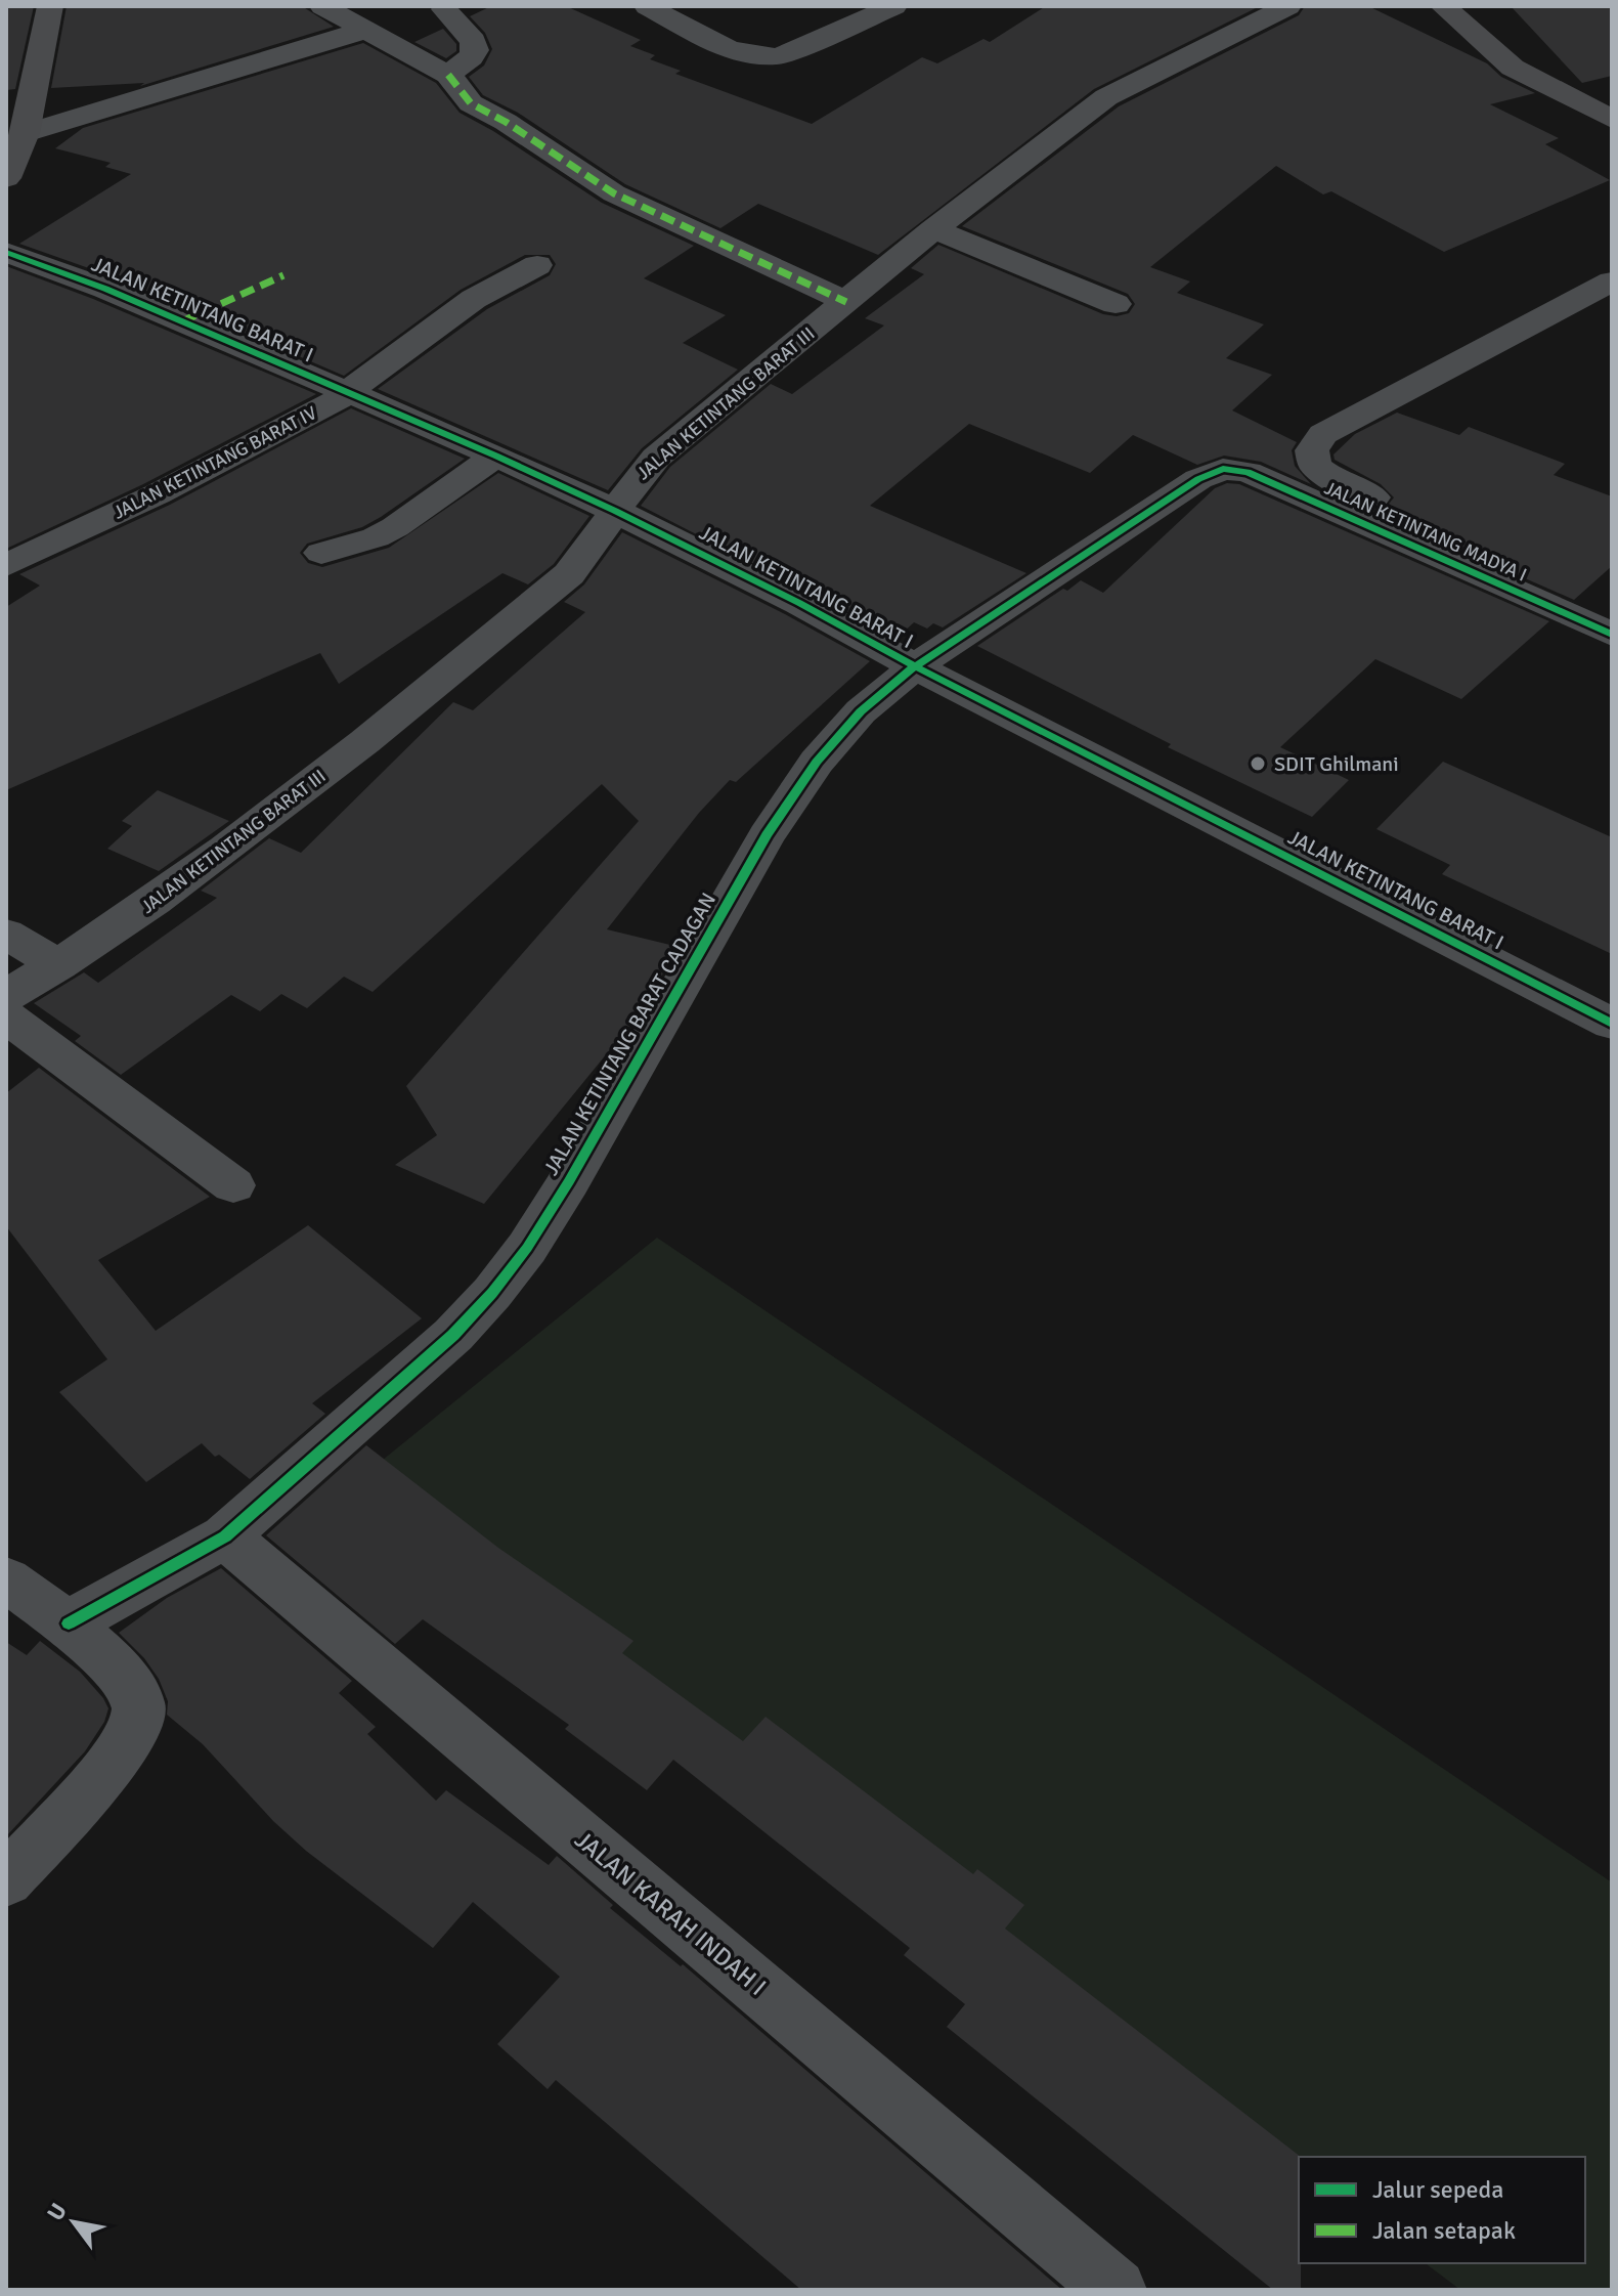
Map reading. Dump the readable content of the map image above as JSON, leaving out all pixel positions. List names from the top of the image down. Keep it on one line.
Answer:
{"streets":{"street":["JALAN KETINTANG BARAT I","JALAN KETINTANG BARAT III","JALAN KETINTANG BARAT IV","JALAN KETINTANG MADYA I","JALAN KETINTANG BARAT CADAGAN","JALAN KARAH INDAH I"]},"crossings":[["JALAN KETINTANG BARAT I","JALAN KETINTANG BARAT III"],["JALAN KETINTANG BARAT I","JALAN KETINTANG BARAT IV"],["JALAN KETINTANG BARAT I","JALAN KETINTANG BARAT CADAGAN"],["JALAN KETINTANG MADYA I","JALAN KETINTANG BARAT CADAGAN"],["JALAN KETINTANG BARAT CADAGAN","JALAN KARAH INDAH I"]],"places":["SDIT Ghilmani"],"legend":["Jalur sepeda","Jalan setapak"],"north":"top left"}
